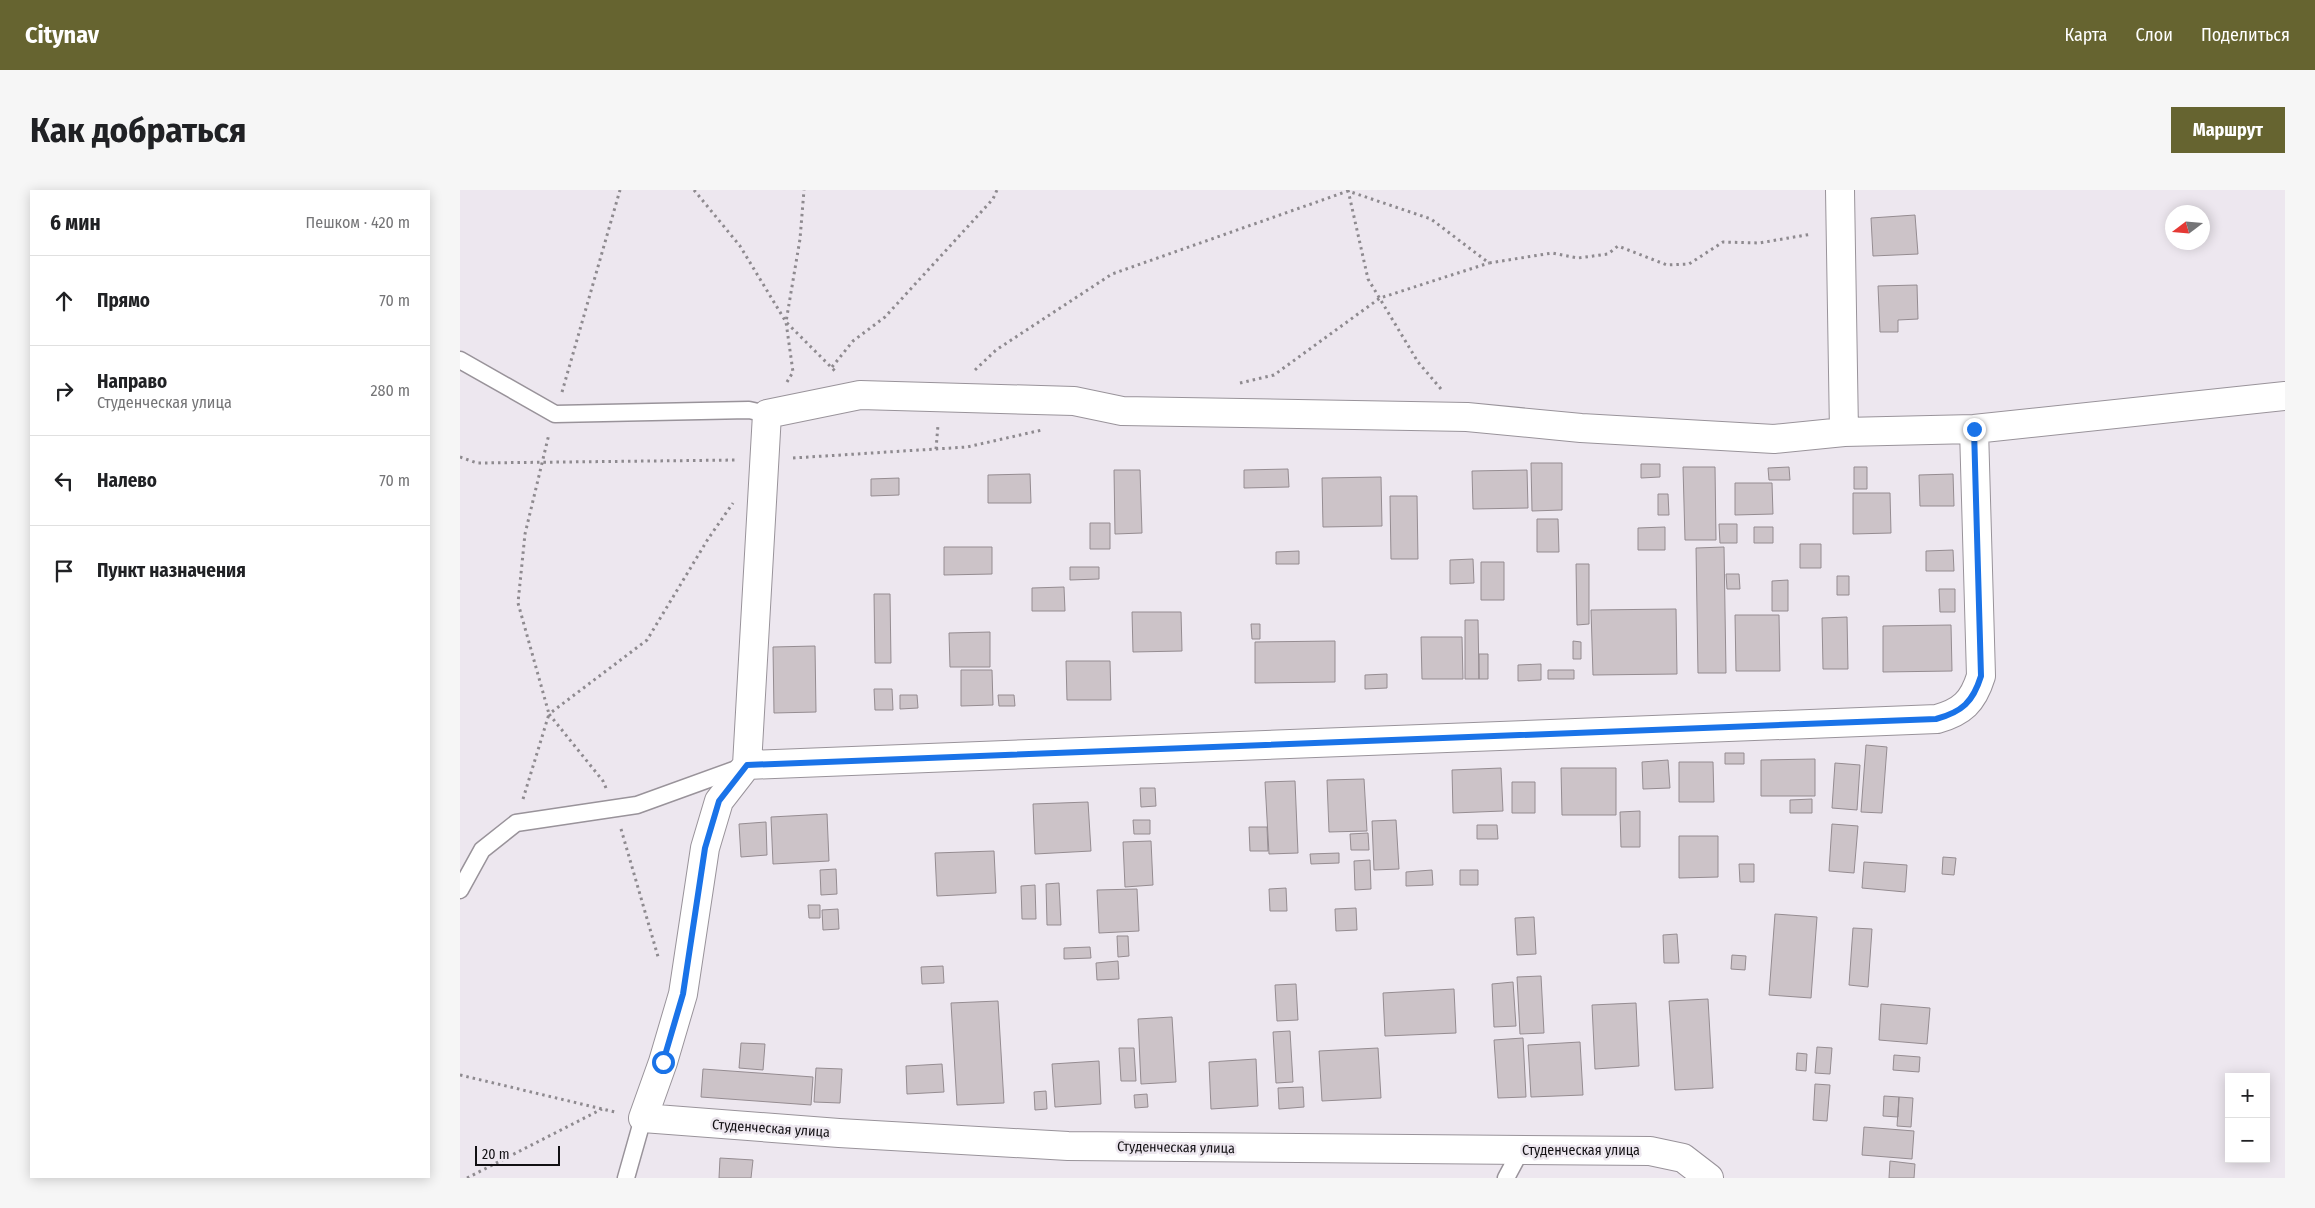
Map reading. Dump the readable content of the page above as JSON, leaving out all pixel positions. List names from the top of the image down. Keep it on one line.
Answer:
{"streets":{"street":["Студенческая улица"]},"scale_bar":"20 m","north":"left","page":{"header":"Citynav","nav":["Карта","Слои","Поделиться"],"buttons":"Маршрут","title":"Как добраться","heading":["6 мин","Пешком · 420 m"],"list":[["Прямо","70 m"],["Направо","Студенческая улица","280 m"],["Налево","70 m"],"Пункт назначения"],"map_buttons":["+","−"],"scale":"20 m"}}
